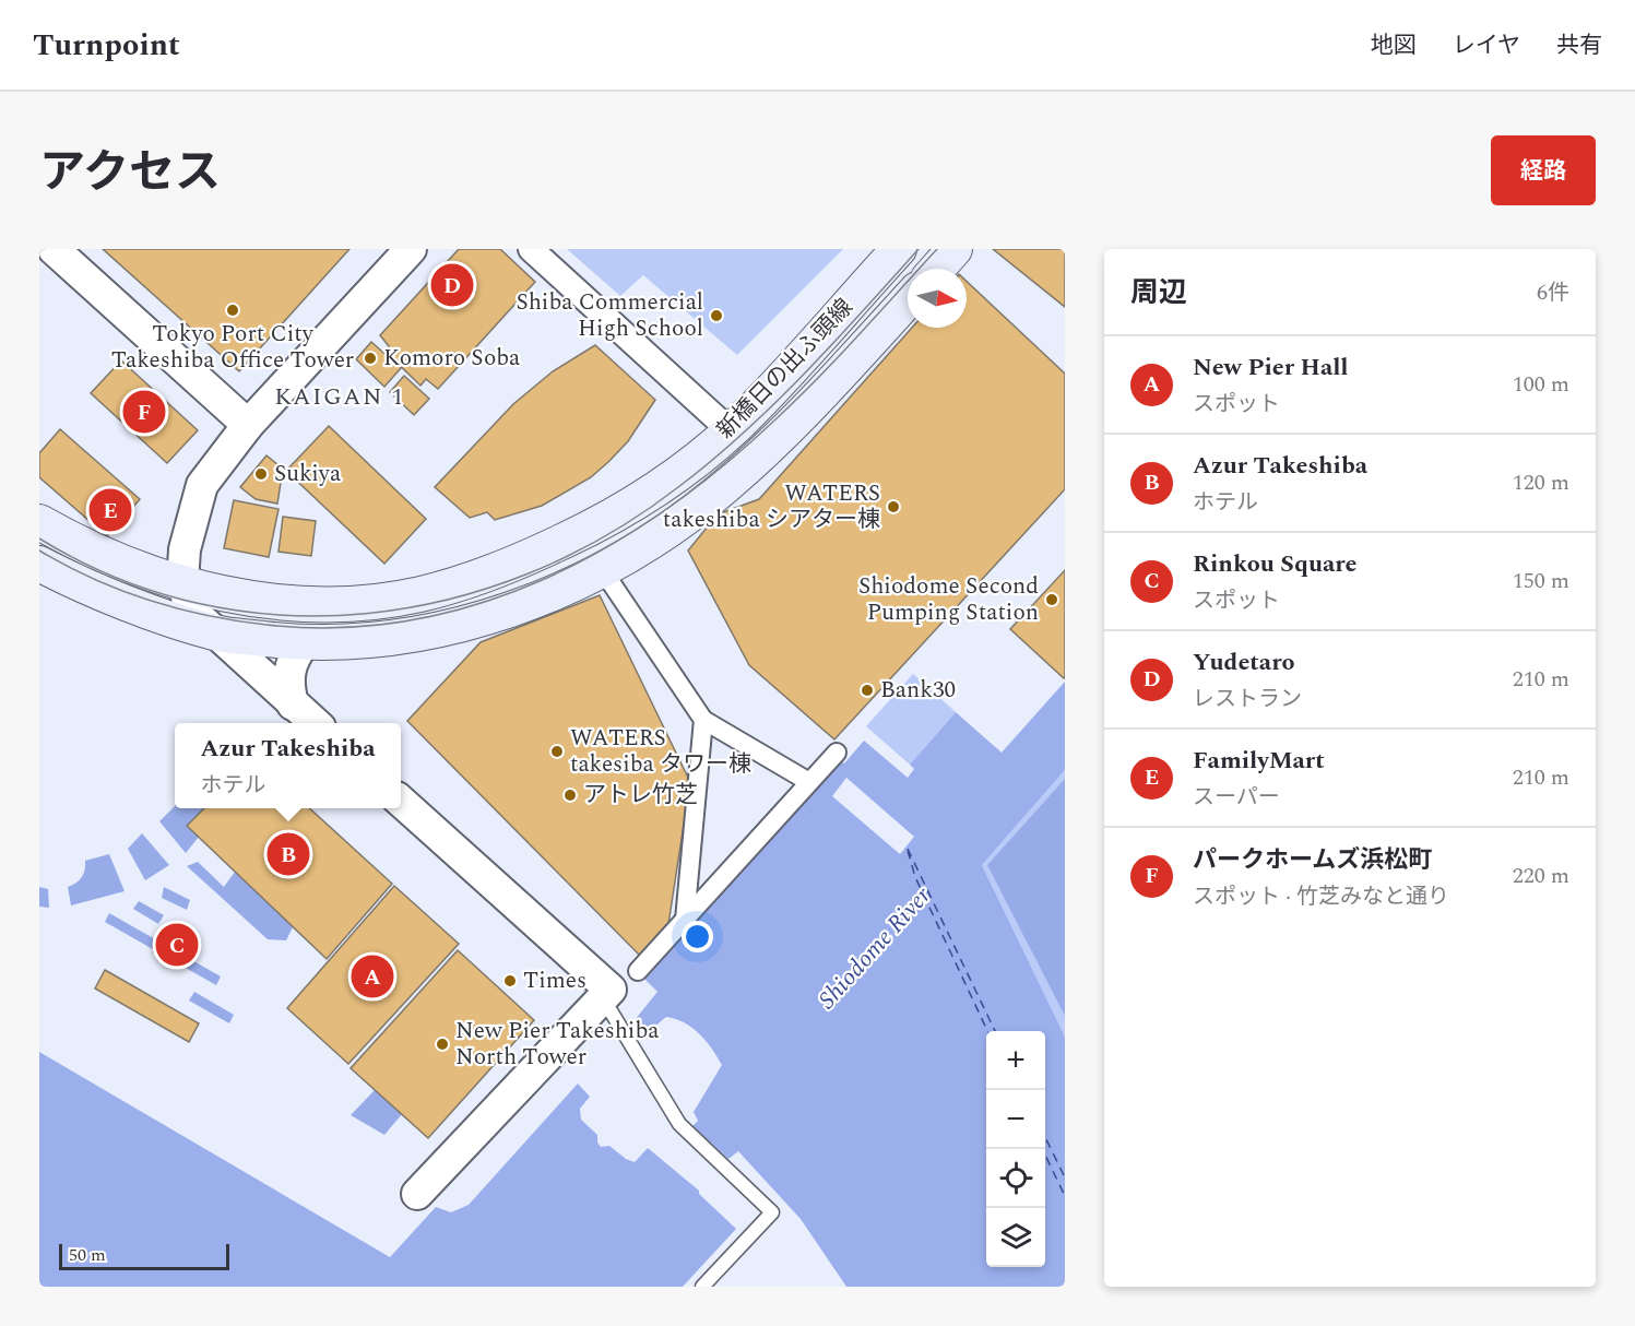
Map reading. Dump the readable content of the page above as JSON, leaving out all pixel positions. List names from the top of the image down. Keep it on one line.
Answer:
{"streets":{"main road":["新橋日の出ふ頭線"]},"districts":["KAIGAN 1"],"water":["Shiodome River"],"places":["Tokyo Port City Takeshiba Office Tower","Shiba Commercial High School","Komoro Soba","Sukiya","WATERS takeshiba シアター棟","Shiodome Second Pumping Station","Bank30","WATERS takesiba タワー棟","アトレ竹芝","Times","New Pier Takeshiba North Tower"],"scale_bar":"50 m","north":"right","page":{"header":"Turnpoint","nav":["地図","レイヤ","共有"],"title":"アクセス","buttons":"経路","heading":["周辺","6件"],"pins":["D","F","E","B","C","A"],"list":[{"mark":"A","name":"New Pier Hall","note":"スポット","value":"100 m"},{"mark":"B","name":"Azur Takeshiba","note":"ホテル","value":"120 m"},{"mark":"C","name":"Rinkou Square","note":"スポット","value":"150 m"},{"mark":"D","name":"Yudetaro","note":"レストラン","value":"210 m"},{"mark":"E","name":"FamilyMart","note":"スーパー","value":"210 m"},{"mark":"F","name":"パークホームズ浜松町","note":"スポット · 竹芝みなと通り","value":"220 m"}],"popup":["Azur Takeshiba","ホテル"],"map_buttons":["+","−"],"scale":"50 m"}}
